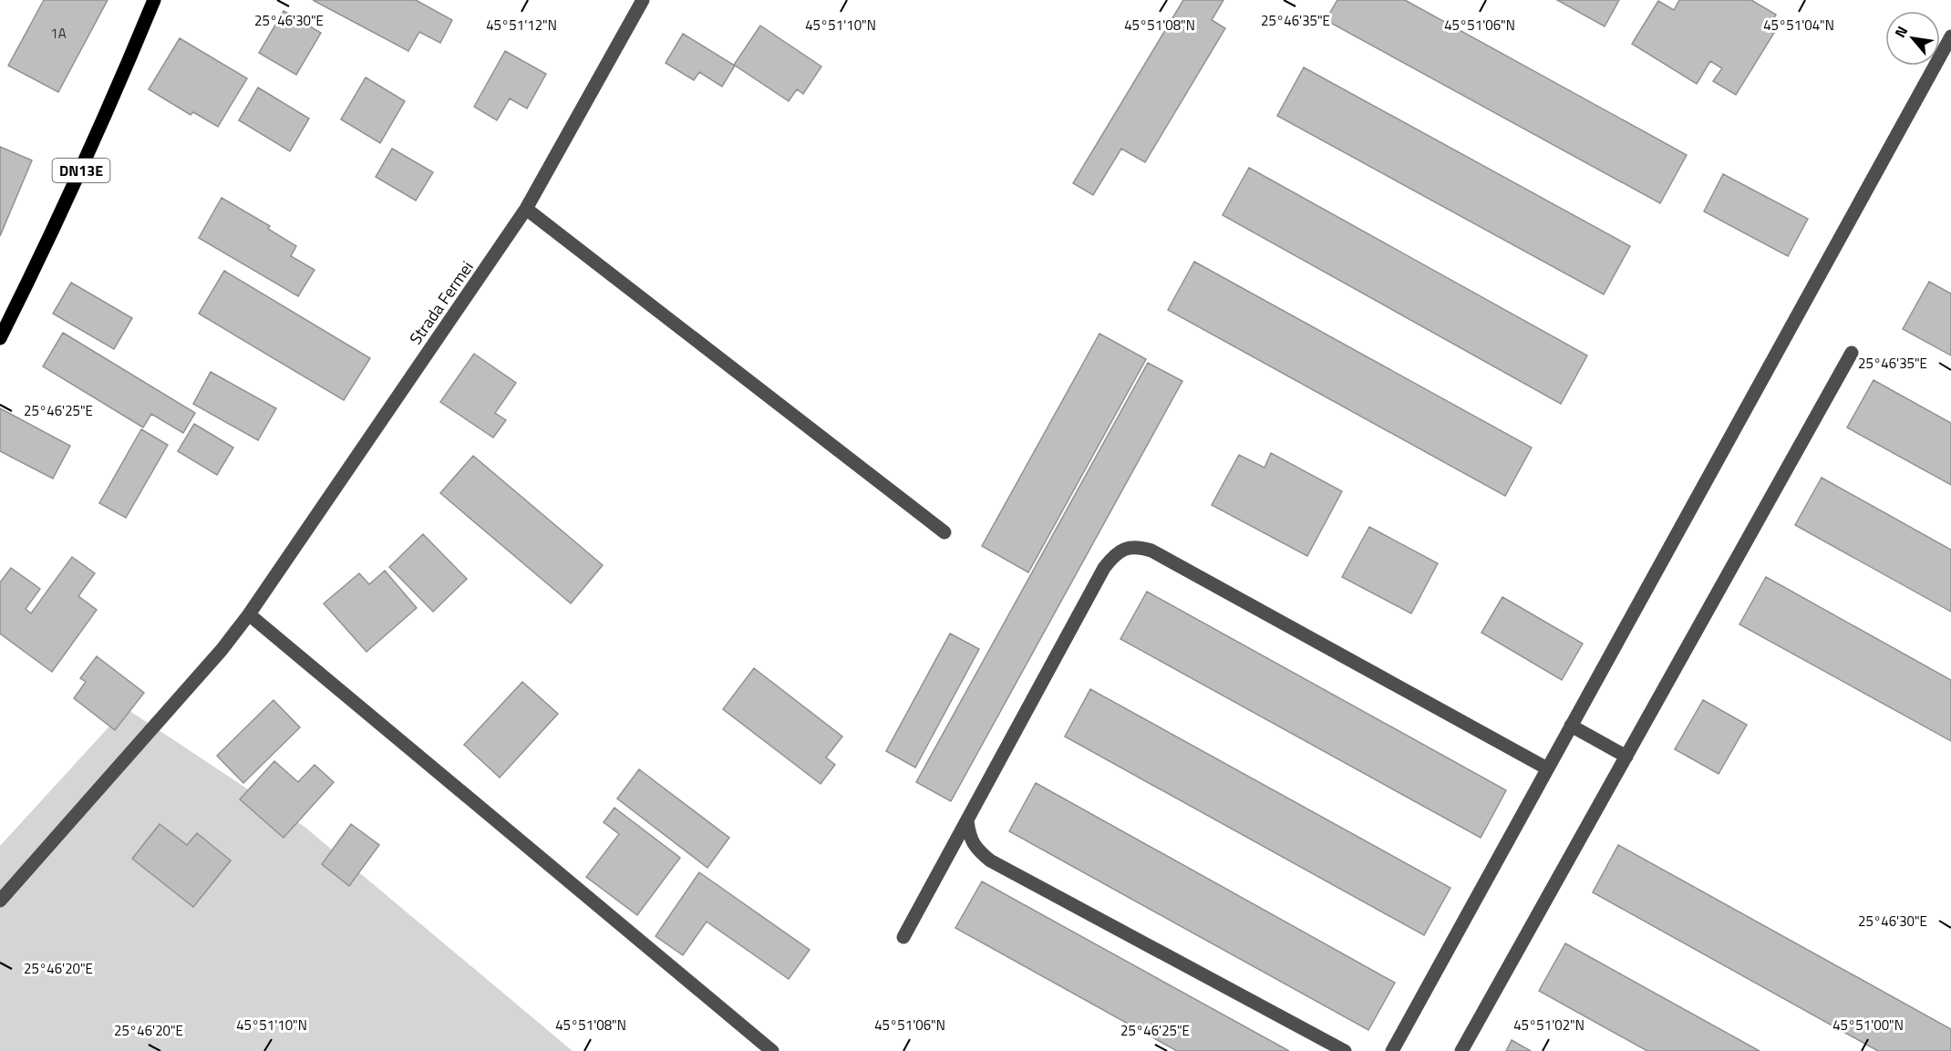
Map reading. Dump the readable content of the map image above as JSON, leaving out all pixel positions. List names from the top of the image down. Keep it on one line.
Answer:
{"streets":{"main road":["DN13E"],"street":["Strada Fermei"]},"house_numbers":["1A"],"north":"top left","coordinates":["25°46'30\"E","25°46'35\"E","45°51'12\"N","45°51'10\"N","45°51'08\"N","45°51'06\"N","45°51'04\"N","25°46'25\"E","25°46'20\"E","45°51'02\"N","45°51'00\"N"]}
